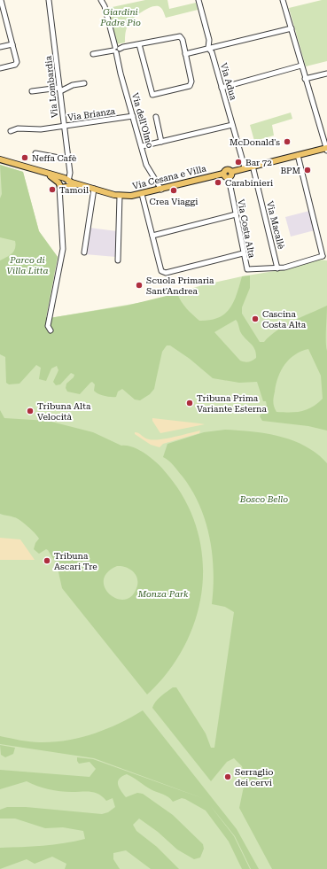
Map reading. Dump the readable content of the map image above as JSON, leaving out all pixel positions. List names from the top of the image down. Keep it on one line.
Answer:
{"streets":{"main road":["Via Cesana e Villa"],"street":["Via Adua","Via Lombardia","Via Brianza","Via dell'Olmo","Via Macallè","Via Costa Alta"]},"crossings":[["Via Lombardia","Via Brianza"],["Via Lombardia","Via Cesana e Villa"],["Via Brianza","Via dell'Olmo"],["Via dell'Olmo","Via Cesana e Villa"],["Via Cesana e Villa","Via Costa Alta"],["Via Macallè","Via Costa Alta"]],"parks":["Giardini Padre Pio","Parco di Villa Litta","Bosco Bello","Monza Park"],"places":["McDonald's","Neffa Cafè","Bar 72","BPM","Carabinieri","Tamoil","Crea Viaggi","Scuola Primaria Sant'Andrea","Cascina Costa Alta","Tribuna Prima Variante Esterna","Tribuna Alta Velocità","Tribuna Ascari Tre","Serraglio dei cervi"]}
